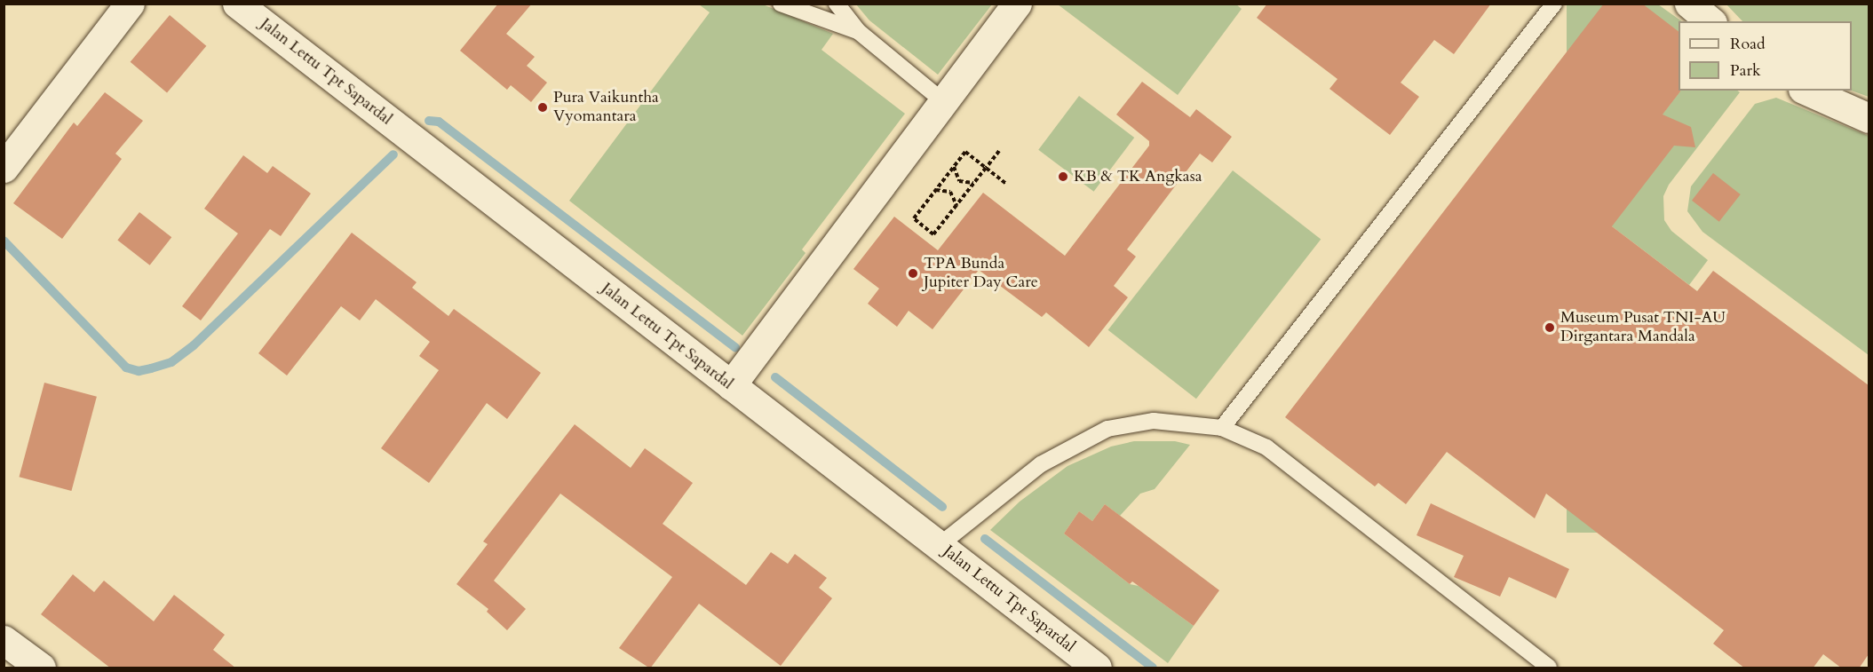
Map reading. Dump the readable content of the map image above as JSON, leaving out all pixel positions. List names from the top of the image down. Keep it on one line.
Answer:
{"streets":{"street":["Jalan Lettu Tpt Sapardal"]},"places":["Pura Vaikuntha Vyomantara","KB & TK Angkasa","TPA Bunda Jupiter Day Care","Museum Pusat TNI-AU Dirgantara Mandala"],"legend":["Road","Park"]}
